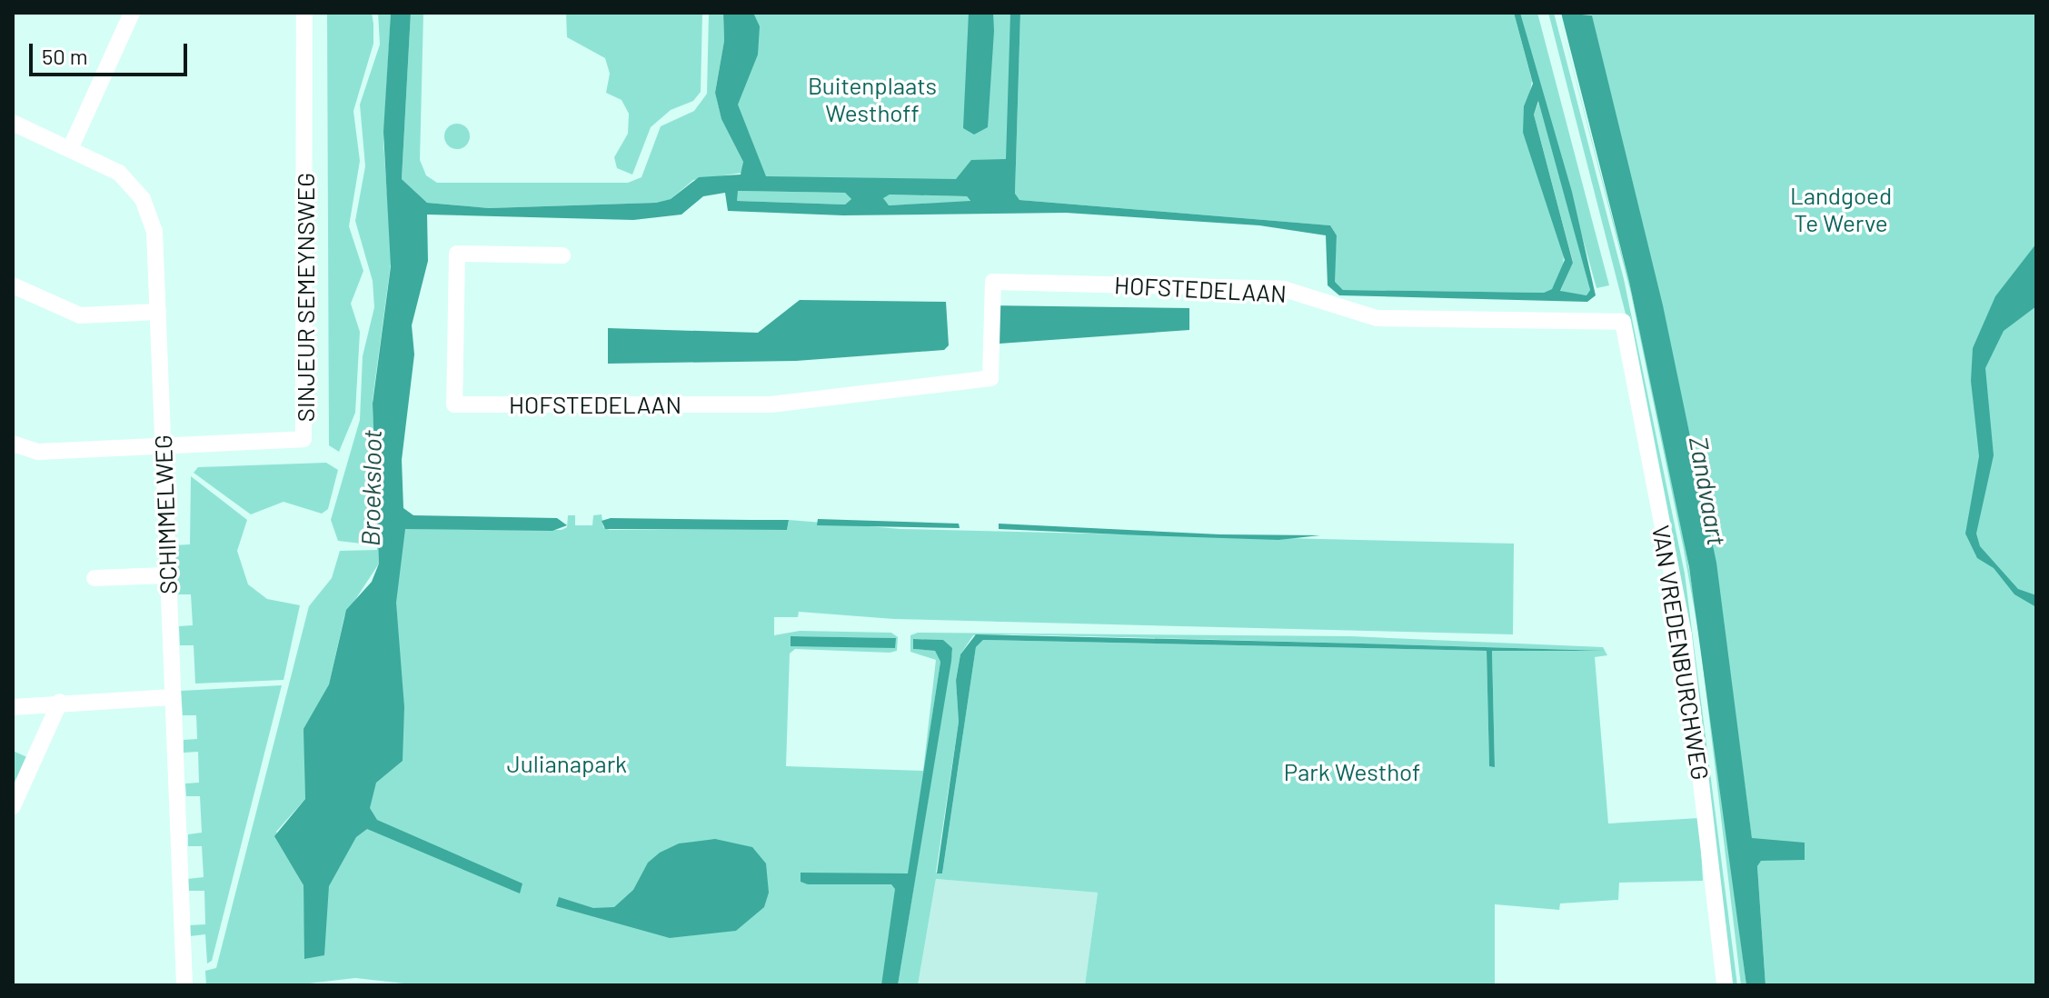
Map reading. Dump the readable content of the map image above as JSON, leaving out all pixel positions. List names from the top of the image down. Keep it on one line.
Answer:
{"streets":{"street":["HOFSTEDELAAN","SINJEUR SEMEYNSWEG","SCHIMMELWEG","VAN VREDENBURCHWEG"]},"crossings":[["HOFSTEDELAAN","VAN VREDENBURCHWEG"],["SINJEUR SEMEYNSWEG","SCHIMMELWEG"]],"water":["Broeksloot","Zandvaart"],"parks":["Buitenplaats Westhoff","Landgoed Te Werve","Julianapark","Park Westhof"],"scale_bar":"50 m"}
